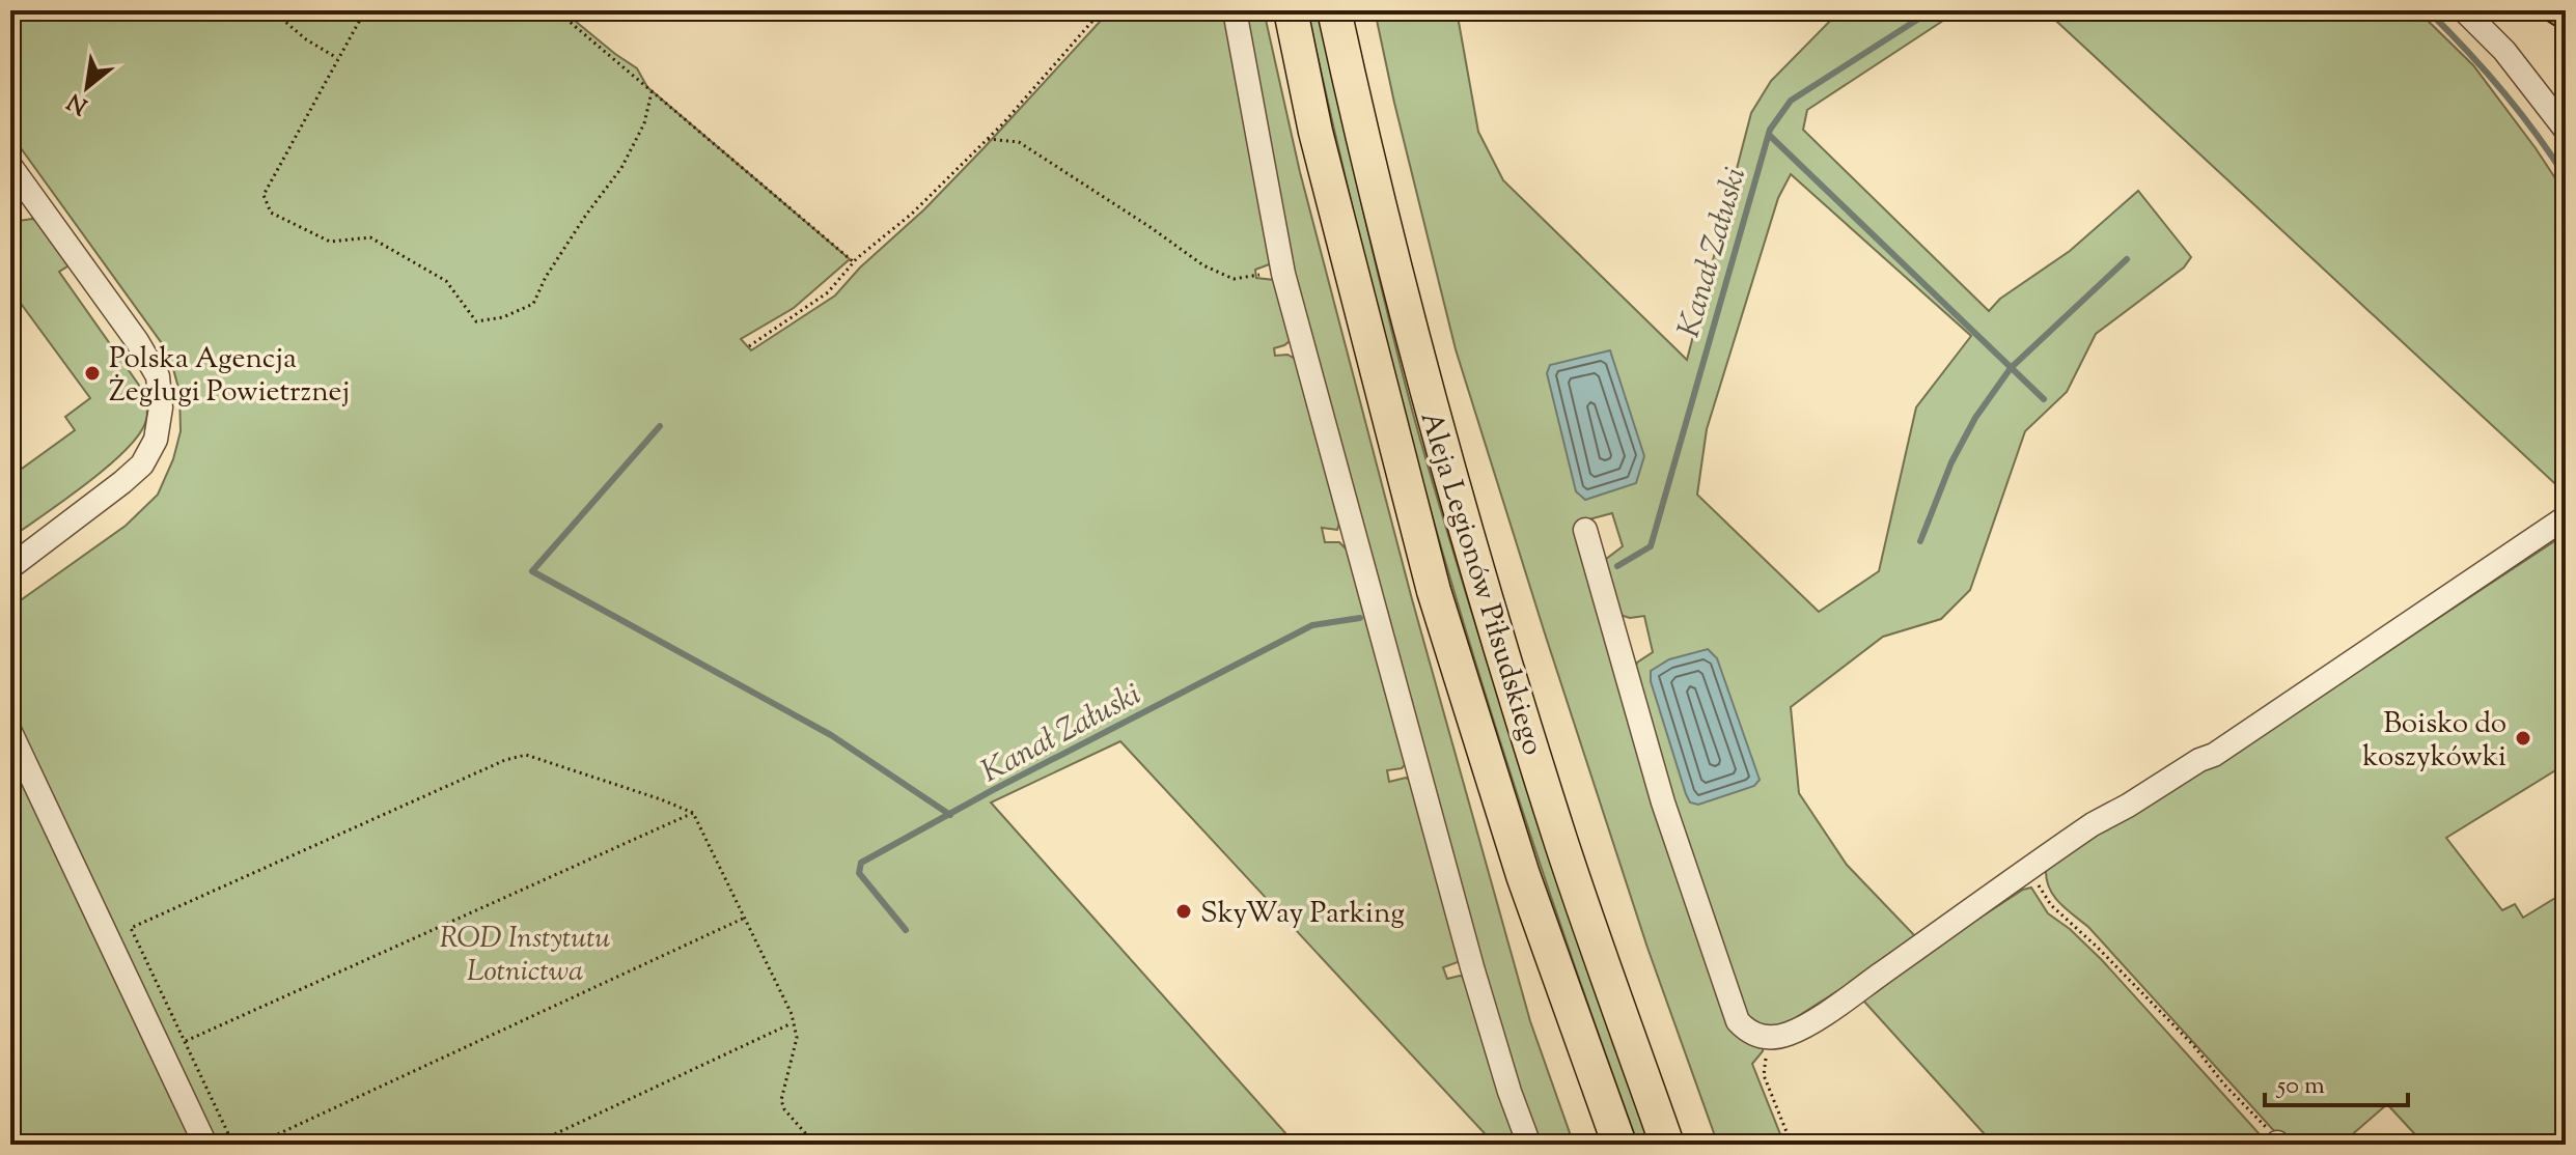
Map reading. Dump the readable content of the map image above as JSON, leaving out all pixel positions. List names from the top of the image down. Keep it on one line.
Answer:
{"streets":{"highway":["Aleja Legionów Piłsudskiego"]},"water":["Kanał Załuski"],"parks":["ROD Instytutu Lotnictwa"],"places":["Polska Agencja Żeglugi Powietrznej","Boisko do koszykówki","SkyWay Parking"],"scale_bar":"50 m","north":"bottom left"}
